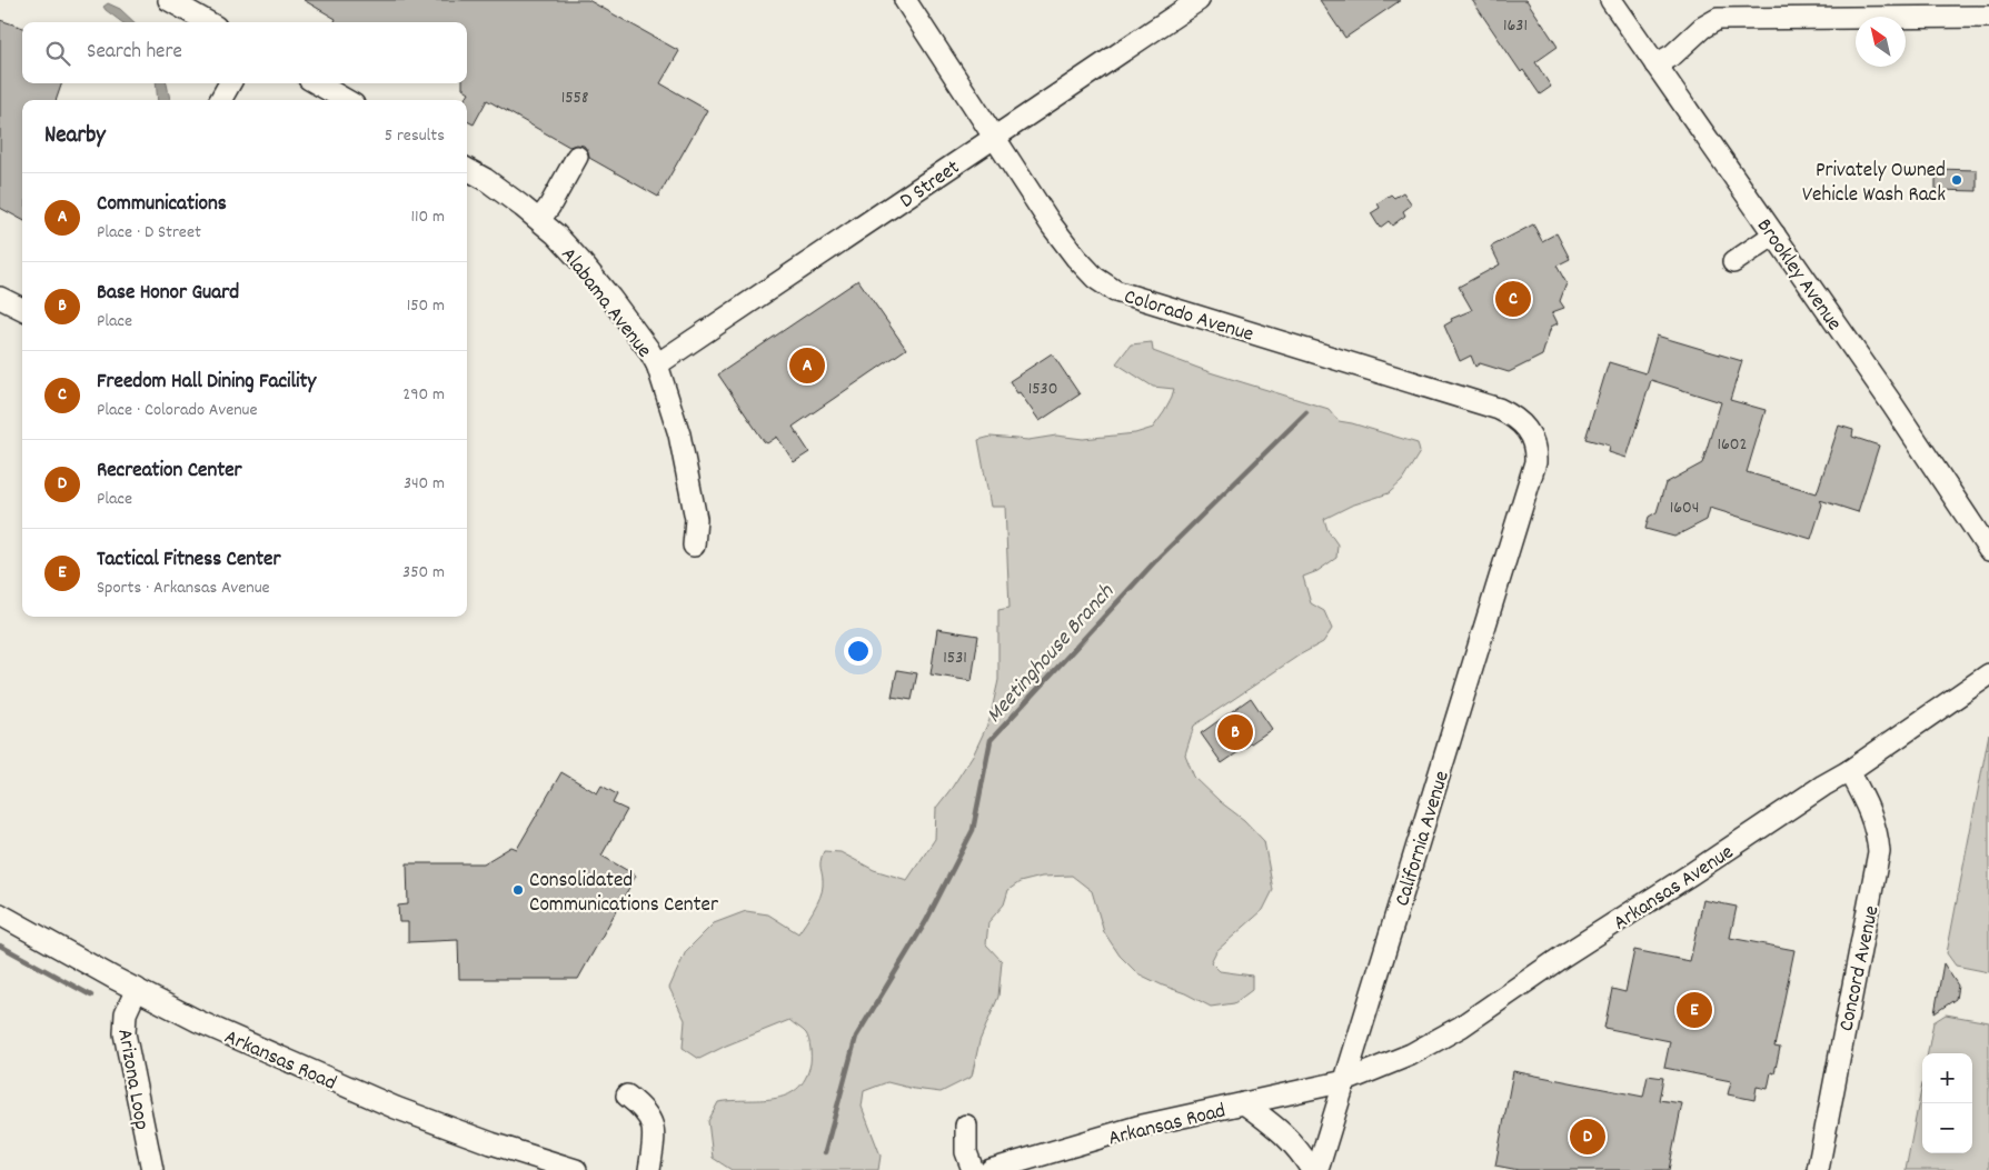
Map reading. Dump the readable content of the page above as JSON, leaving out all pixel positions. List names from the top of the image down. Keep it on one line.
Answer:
{"streets":{"street":["D Street","Brookley Avenue","Alabama Avenue","Colorado Avenue","California Avenue","Arkansas Avenue","Concord Avenue","Arkansas Road","Arizona Loop"]},"crossings":[["D Street","Alabama Avenue"],["D Street","Colorado Avenue"],["Colorado Avenue","California Avenue"],["California Avenue","Arkansas Avenue"],["California Avenue","Arkansas Road"],["Arkansas Avenue","Concord Avenue"],["Arkansas Avenue","Arkansas Road"],["Arkansas Road","Arizona Loop"]],"water":["Meetinghouse Branch"],"places":["Privately Owned Vehicle Wash Rack","Consolidated Communications Center"],"house_numbers":["1631","1558","1530","1602","1604","1531"],"north":"top left","page":{"search":"Search here","heading":["Nearby","5 results"],"list":[{"mark":"A","name":"Communications","note":"Place · D Street","value":"110 m"},{"mark":"B","name":"Base Honor Guard","note":"Place","value":"150 m"},{"mark":"C","name":"Freedom Hall Dining Facility","note":"Place · Colorado Avenue","value":"290 m"},{"mark":"D","name":"Recreation Center","note":"Place","value":"340 m"},{"mark":"E","name":"Tactical Fitness Center","note":"Sports · Arkansas Avenue","value":"350 m"}],"pins":["C","A","B","E","D"],"map_buttons":["+","−"]}}
